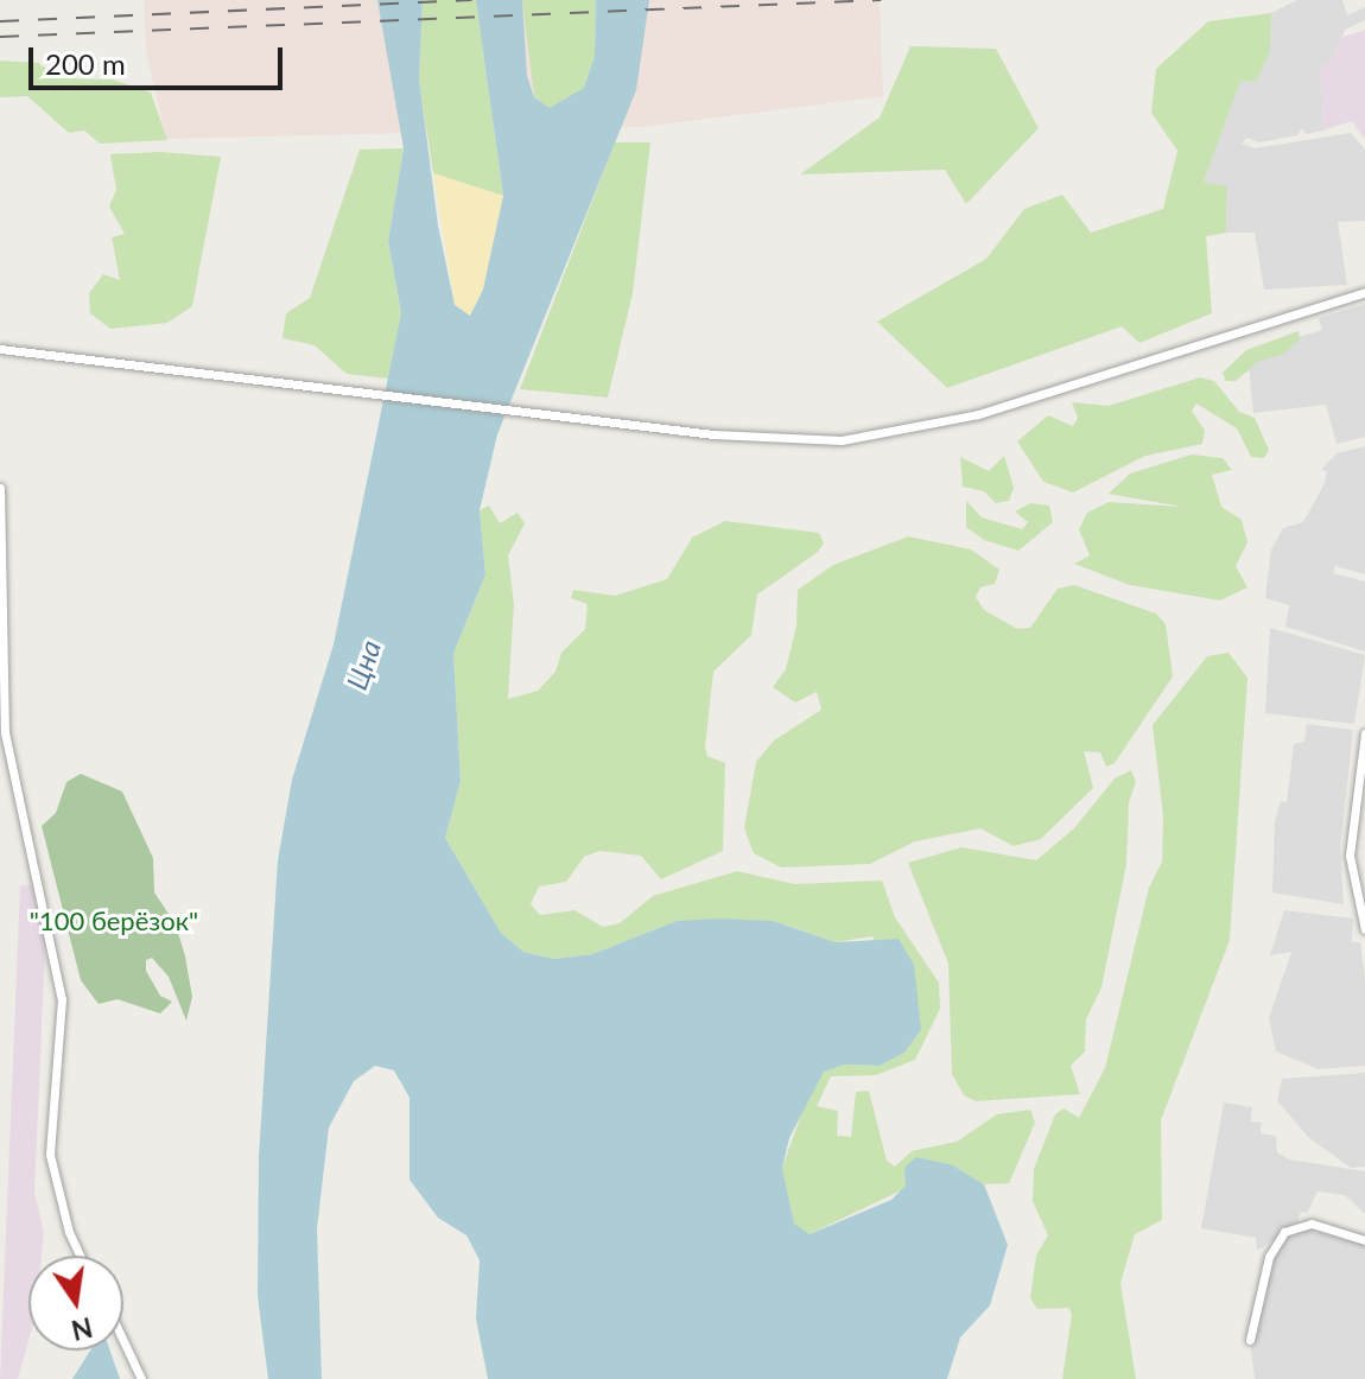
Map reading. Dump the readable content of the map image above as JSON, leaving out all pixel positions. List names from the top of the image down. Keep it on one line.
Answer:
{"water":["Цна"],"parks":["\"100 берёзок\""],"scale_bar":"200 m","north":"bottom"}
